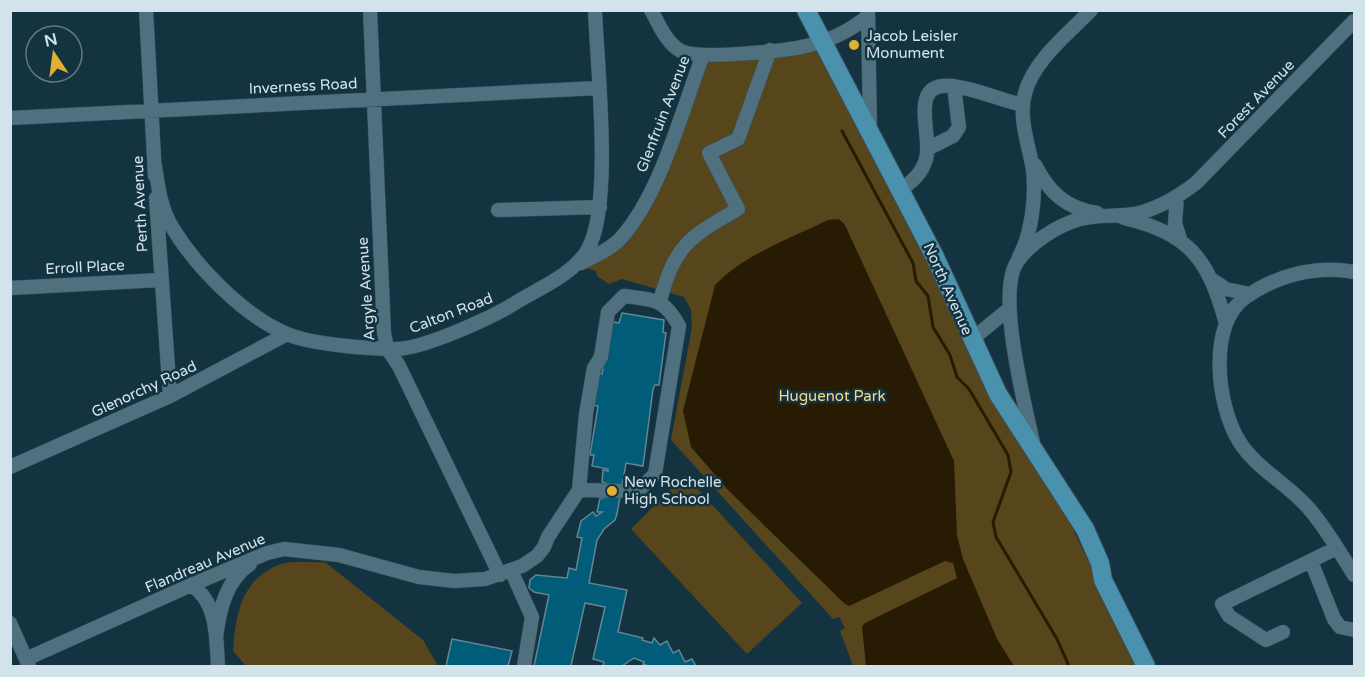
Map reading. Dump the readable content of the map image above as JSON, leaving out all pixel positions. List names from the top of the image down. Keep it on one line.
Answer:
{"streets":{"main road":["North Avenue"],"street":["Inverness Road","Forest Avenue","Glenfruin Avenue","Perth Avenue","Erroll Place","Argyle Avenue","Calton Road","Glenorchy Road","Flandreau Avenue"]},"crossings":[["Inverness Road","Perth Avenue"],["Inverness Road","Argyle Avenue"],["Inverness Road","Calton Road"],["Glenfruin Avenue","North Avenue"],["Glenfruin Avenue","Calton Road"],["Perth Avenue","Erroll Place"],["Perth Avenue","Calton Road"],["Perth Avenue","Glenorchy Road"],["Argyle Avenue","Calton Road"],["Argyle Avenue","Flandreau Avenue"],["Calton Road","Glenorchy Road"]],"parks":["Huguenot Park"],"places":["Jacob Leisler Monument","New Rochelle High School"],"north":"top"}
